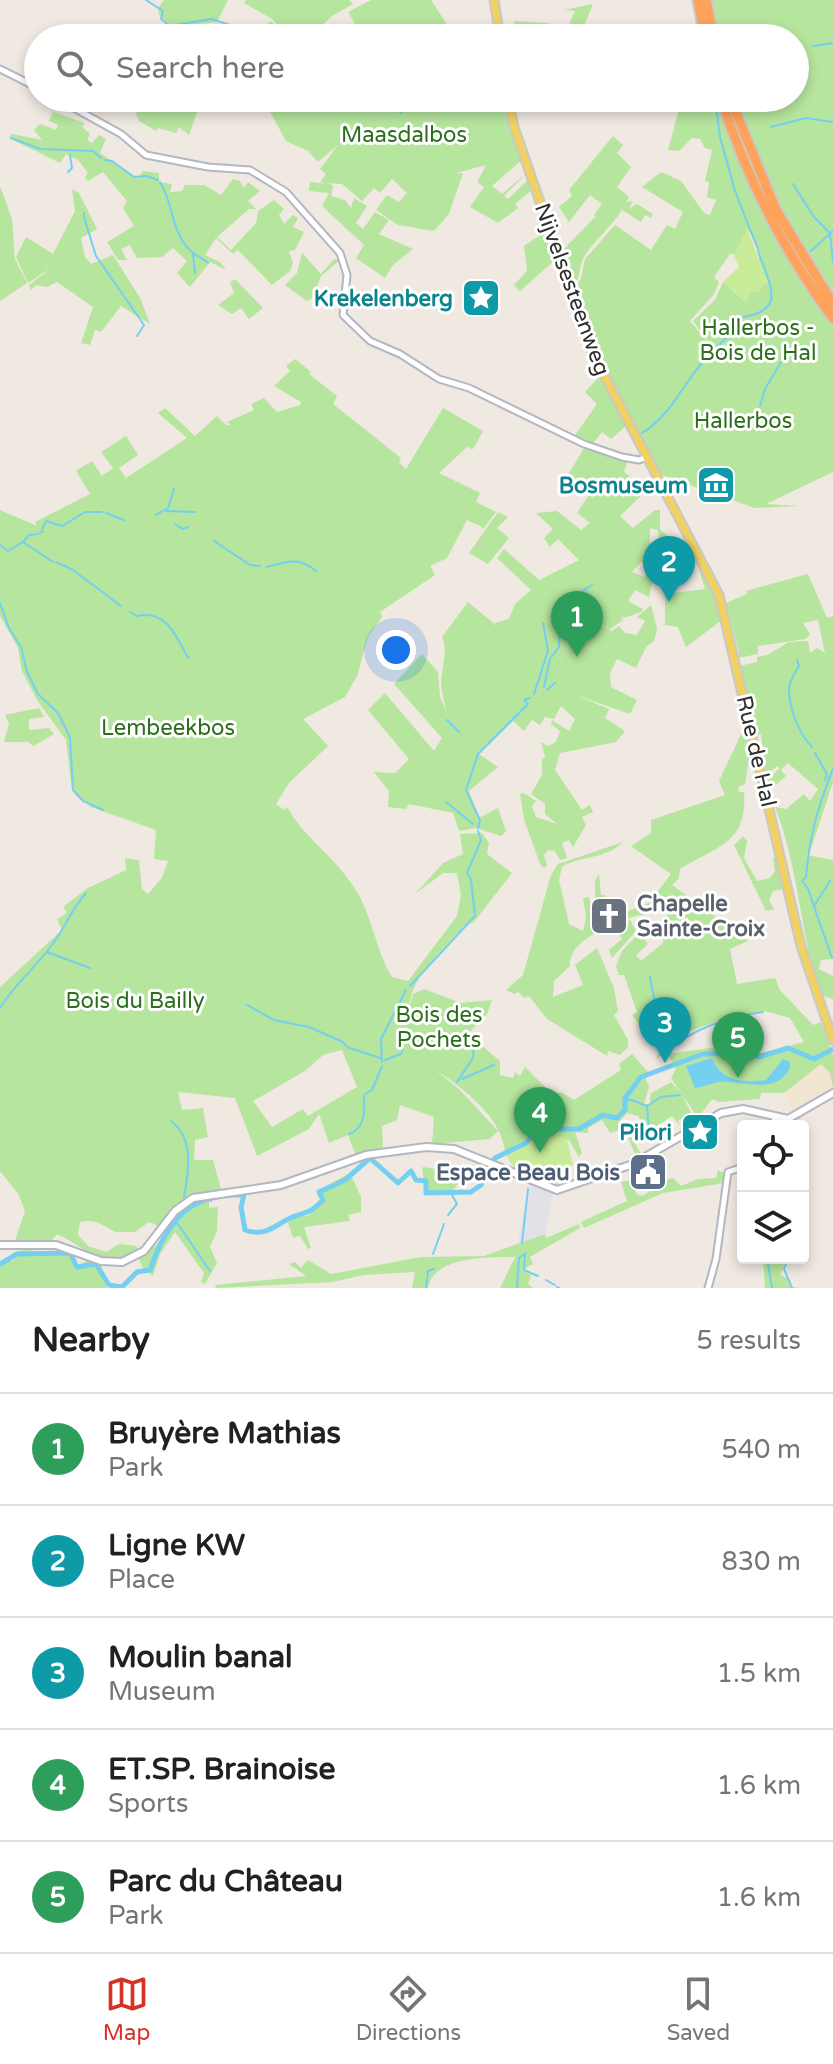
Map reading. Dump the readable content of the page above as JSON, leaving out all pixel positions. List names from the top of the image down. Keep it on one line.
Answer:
{"streets":{"main road":["Nijvelsesteenweg","Rue de Hal"]},"crossings":[["Nijvelsesteenweg","Rue de Hal"]],"parks":["Maasdalbos","Hallerbos - Bois de Hal","Hallerbos","Lembeekbos","Bois du Bailly","Bois des Pochets"],"places":{"place":["Krekelenberg","Pilori"],"museum":["Bosmuseum"],"church":["Chapelle Sainte-Croix"],"public building":["Espace Beau Bois"]},"page":{"search":"Search here","pins":["2","1","3","5","4"],"heading":["Nearby","5 results"],"list":[{"mark":"1","name":"Bruyère Mathias","note":"Park","value":"540 m"},{"mark":"2","name":"Ligne KW","note":"Place","value":"830 m"},{"mark":"3","name":"Moulin banal","note":"Museum","value":"1.5 km"},{"mark":"4","name":"ET.SP. Brainoise","note":"Sports","value":"1.6 km"},{"mark":"5","name":"Parc du Château","note":"Park","value":"1.6 km"}],"nav":["Map","Directions","Saved"]}}
